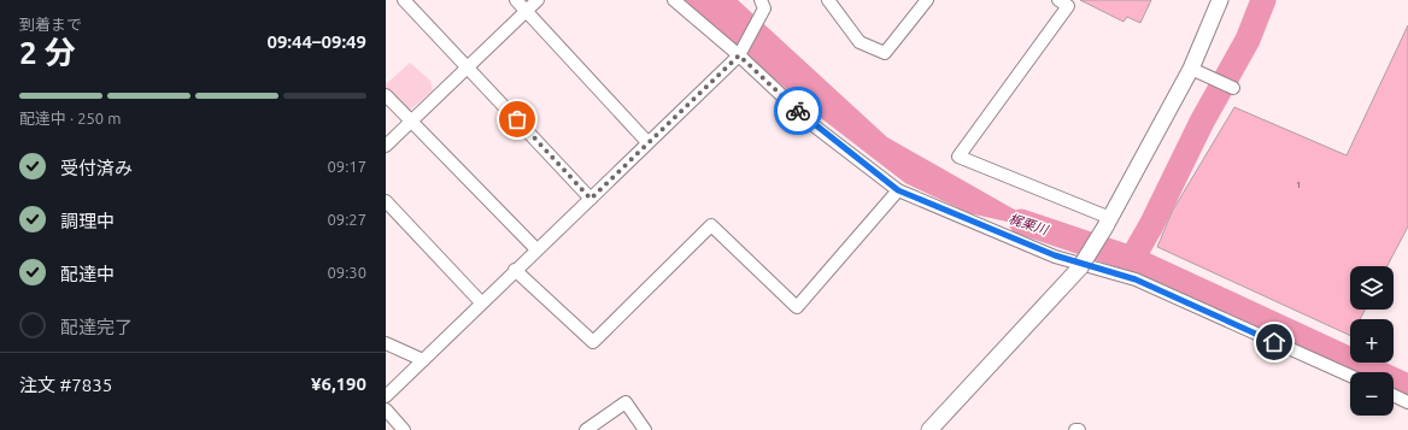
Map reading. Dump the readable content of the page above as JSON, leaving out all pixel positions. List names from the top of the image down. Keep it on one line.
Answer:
{"water":["梶栗川"],"house_numbers":["1"],"page":{"heading":["2 分","到着まで","09:44–09:49"],"panel":["注文 #7835","¥6,190"],"bar":"配達中 · 250 m","list":[["受付済み","09:17"],["調理中","09:27"],["配達中","09:30"],"配達完了"],"map_buttons":["+","−"]}}
